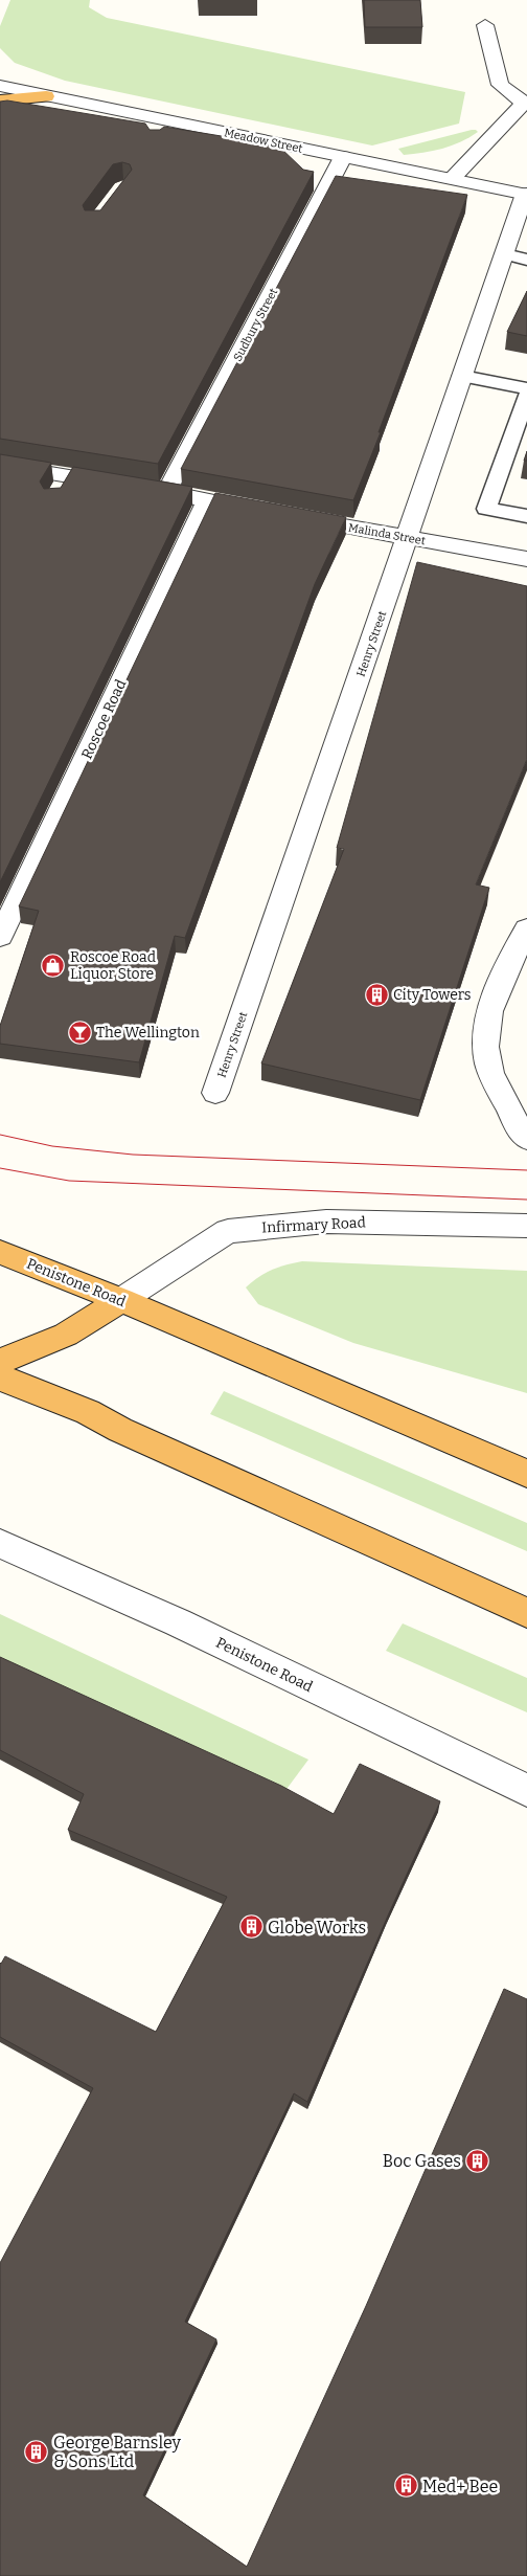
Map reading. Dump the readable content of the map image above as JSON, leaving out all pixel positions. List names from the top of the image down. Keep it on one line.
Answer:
{"streets":{"highway":["Penistone Road"],"street":["Meadow Street","Sudbury Street","Malinda Street","Henry Street","Roscoe Road","Infirmary Road"]},"crossings":[["Meadow Street","Sudbury Street"],["Meadow Street","Henry Street"],["Sudbury Street","Malinda Street"],["Malinda Street","Henry Street"],["Malinda Street","Roscoe Road"],["Infirmary Road","Penistone Road"]],"places":{"shop":["Roscoe Road Liquor Store"],"building":["City Towers","Globe Works","Boc Gases","George Barnsley & Sons Ltd","Med+ Bee"],"bar":["The Wellington"]}}
